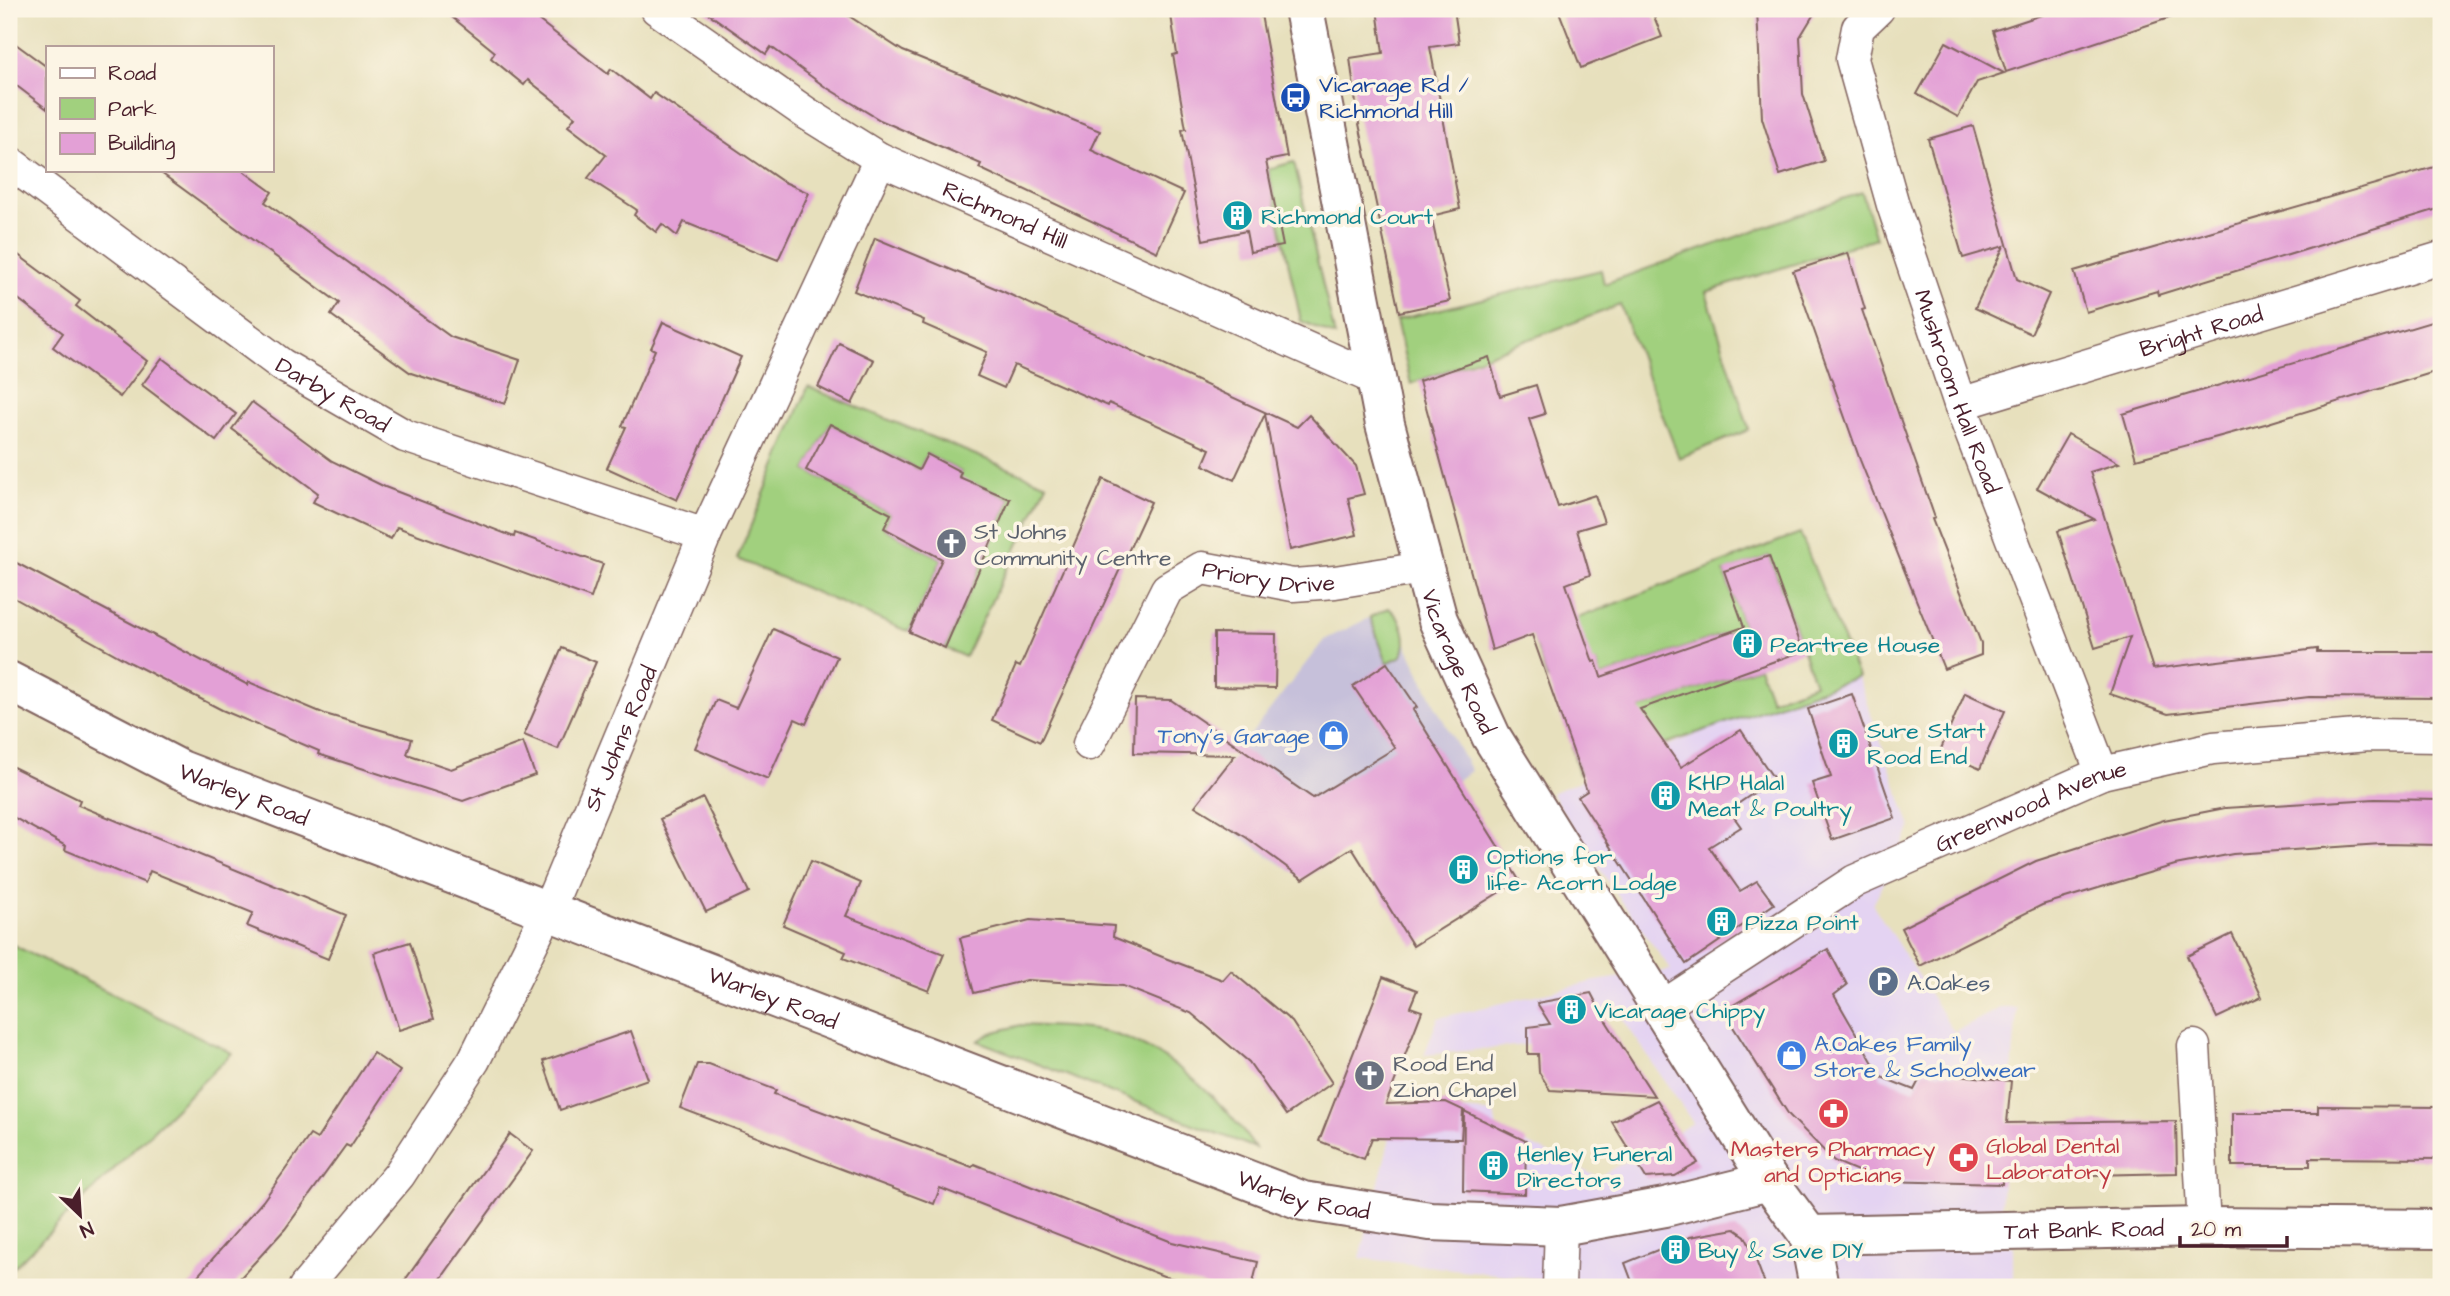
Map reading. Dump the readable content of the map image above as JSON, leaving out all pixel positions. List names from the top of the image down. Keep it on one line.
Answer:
{"streets":{"street":["Richmond Hill","Bright Road","Mushroom Hall Road","Darby Road","Priory Drive","Vicarage Road","St Johns Road","Warley Road","Greenwood Avenue","Tat Bank Road"]},"crossings":[["Richmond Hill","Vicarage Road"],["Richmond Hill","St Johns Road"],["Bright Road","Mushroom Hall Road"],["Mushroom Hall Road","Greenwood Avenue"],["Darby Road","St Johns Road"],["Priory Drive","Vicarage Road"],["Vicarage Road","Warley Road"],["Vicarage Road","Greenwood Avenue"],["Vicarage Road","Tat Bank Road"],["St Johns Road","Warley Road"]],"places":{"bus stop":["Vicarage Rd / Richmond Hill"],"building":["Richmond Court","Peartree House","Sure Start Rood End","KHP Halal Meat & Poultry","Options for life- Acorn Lodge","Pizza Point","Vicarage Chippy","Henley Funeral Directors","Buy & Save DIY"],"church":["St Johns Community Centre","Rood End Zion Chapel"],"shop":["Tony's Garage","A.Oakes Family Store & Schoolwear"],"parking":["A.Oakes"],"pharmacy":["Masters Pharmacy and Opticians","Global Dental Laboratory"]},"legend":["Road","Park","Building"],"scale_bar":"20 m","north":"bottom right"}
